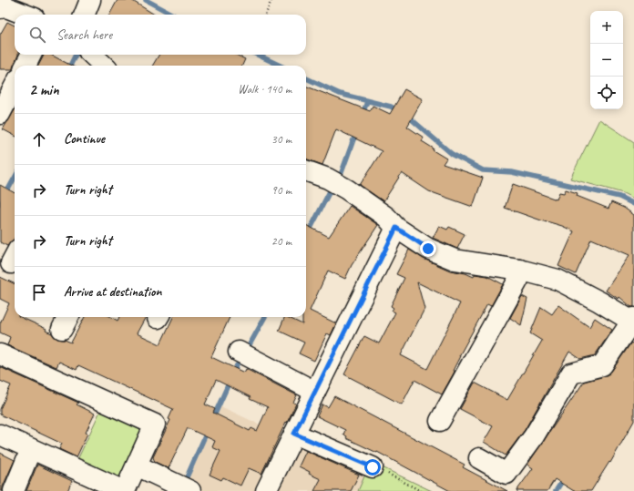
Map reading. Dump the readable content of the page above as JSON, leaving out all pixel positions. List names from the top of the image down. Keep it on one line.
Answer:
{"page":{"map_buttons":["+","−"],"search":"Search here","heading":["2 min","Walk · 140 m"],"list":[["Continue","30 m"],["Turn right","90 m"],["Turn right","20 m"],"Arrive at destination"]}}
